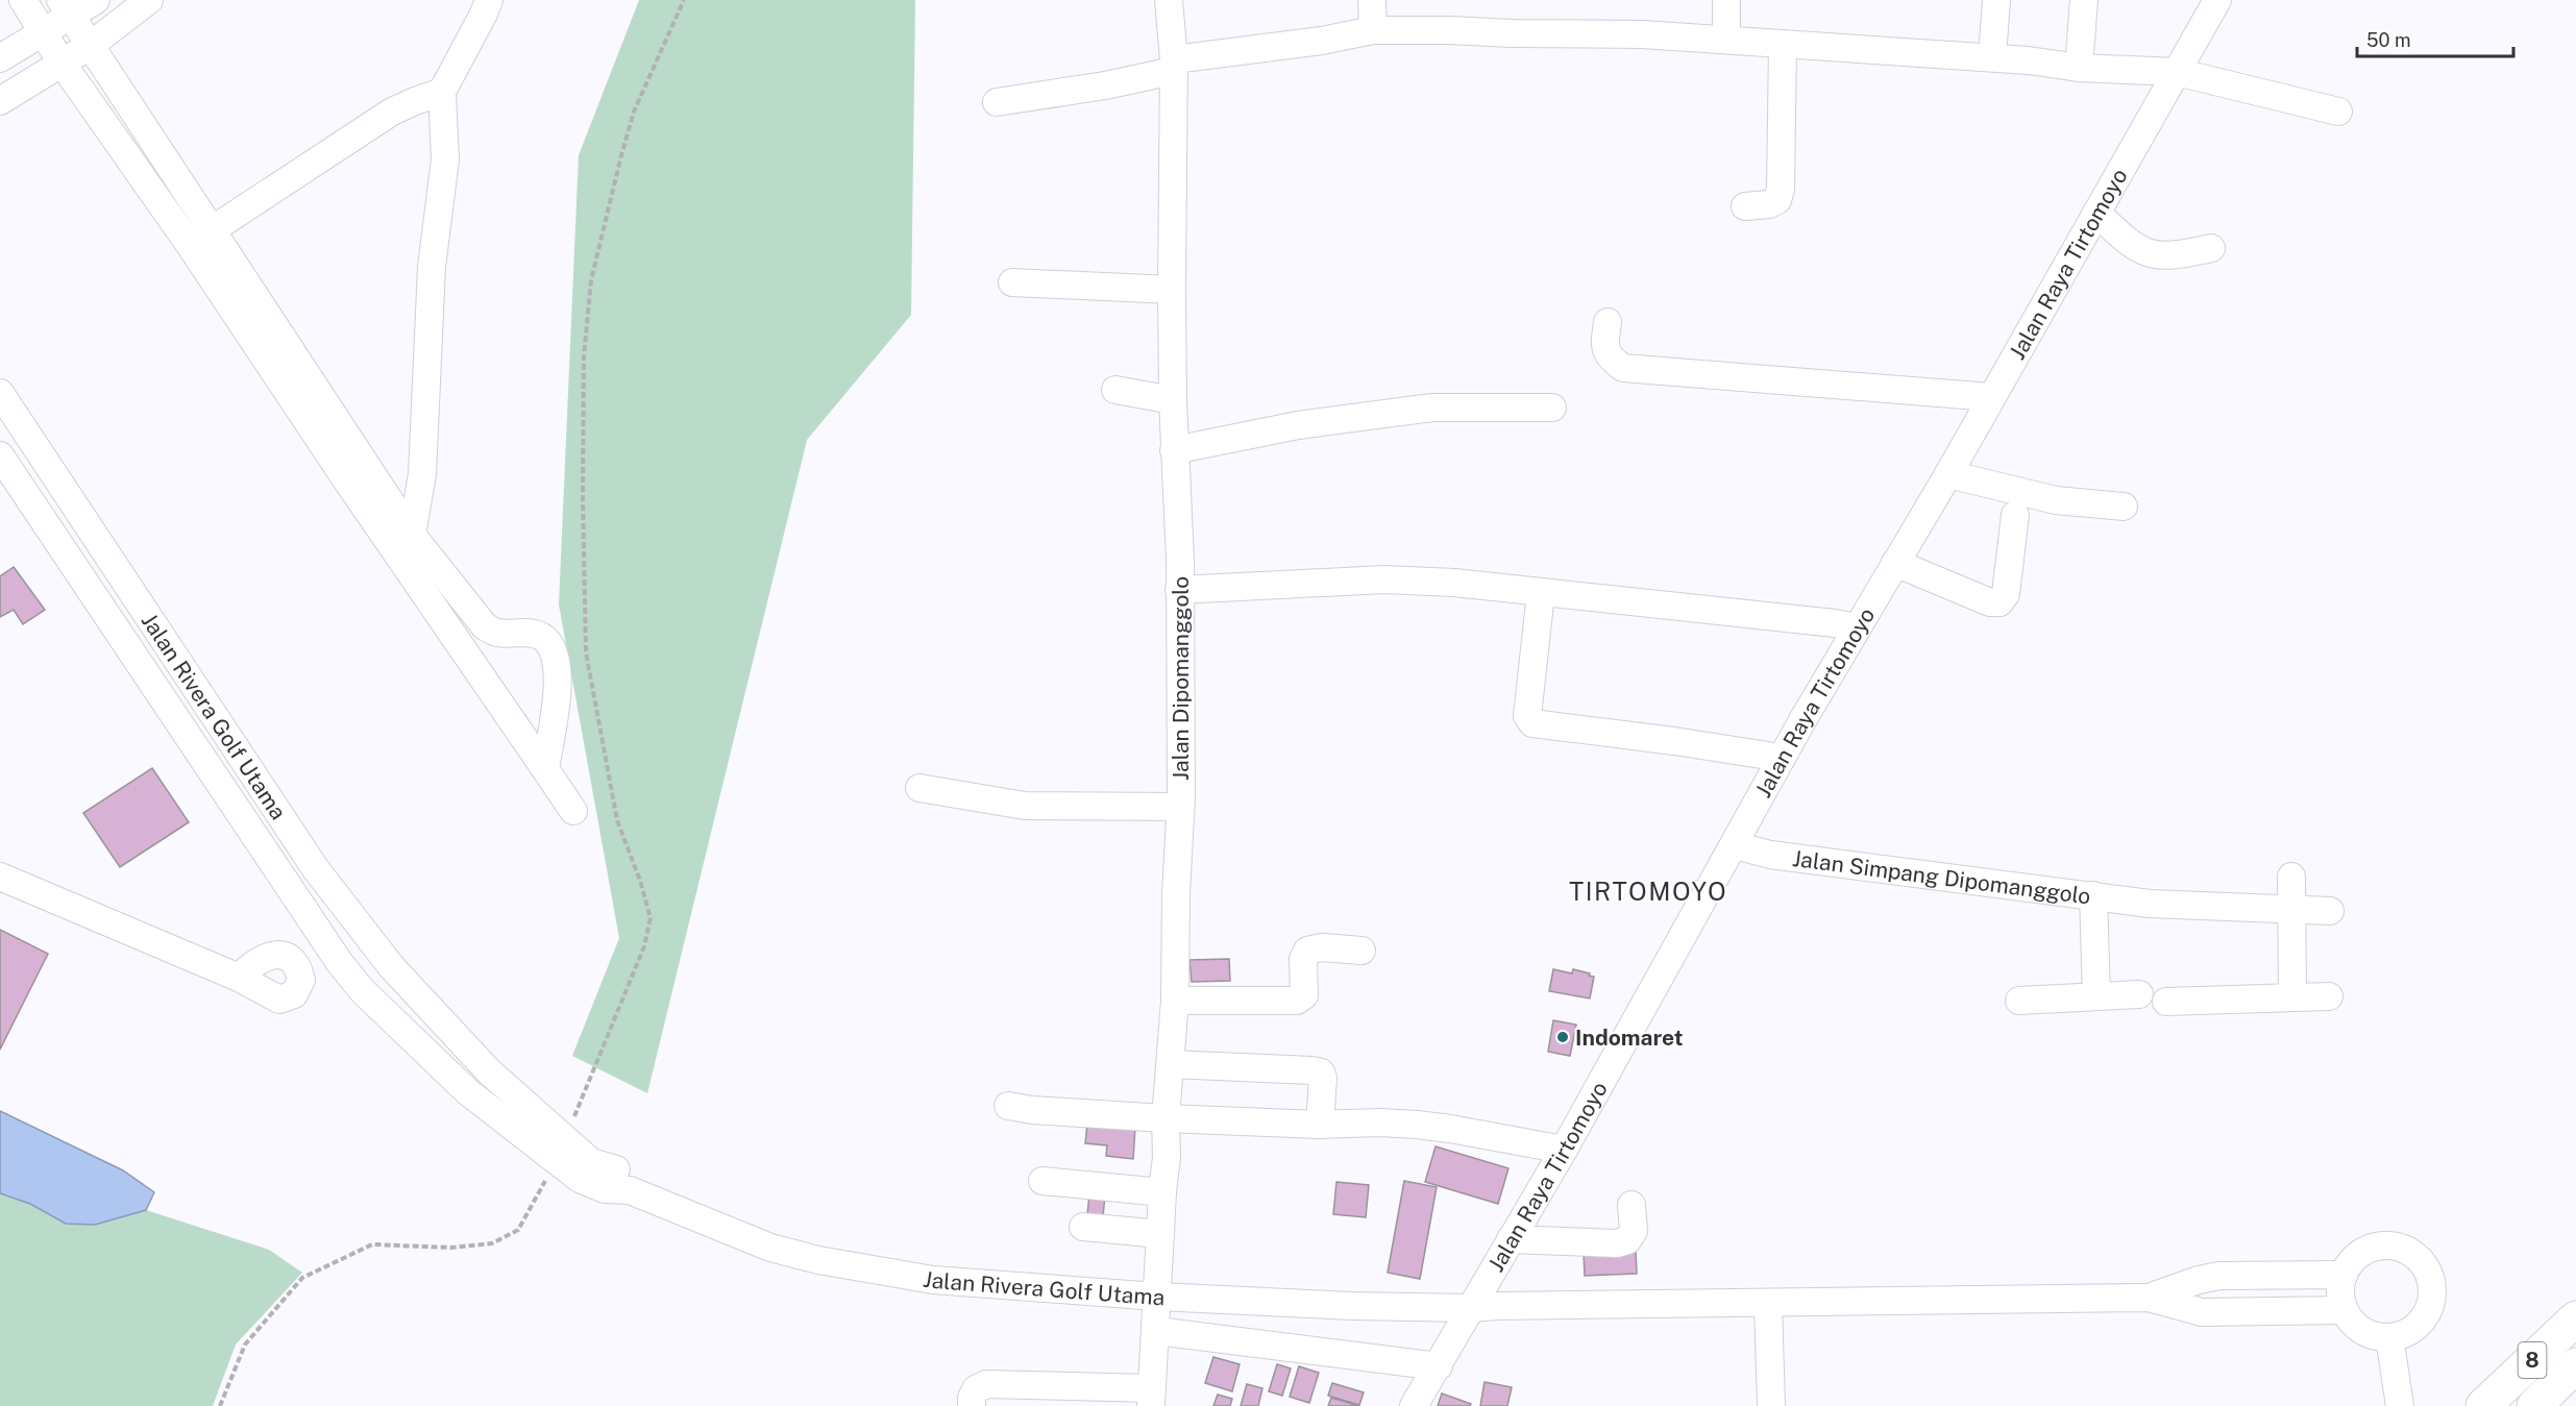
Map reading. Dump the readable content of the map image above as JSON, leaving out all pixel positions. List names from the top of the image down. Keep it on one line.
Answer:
{"streets":{"highway":["8"],"street":["Jalan Raya Tirtomoyo","Jalan Dipomanggolo","Jalan Rivera Golf Utama","Jalan Simpang Dipomanggolo"]},"crossings":[["Jalan Raya Tirtomoyo","Jalan Rivera Golf Utama"],["Jalan Raya Tirtomoyo","Jalan Simpang Dipomanggolo"],["Jalan Dipomanggolo","Jalan Rivera Golf Utama"]],"districts":["TIRTOMOYO"],"places":["Indomaret"],"scale_bar":"50 m"}
